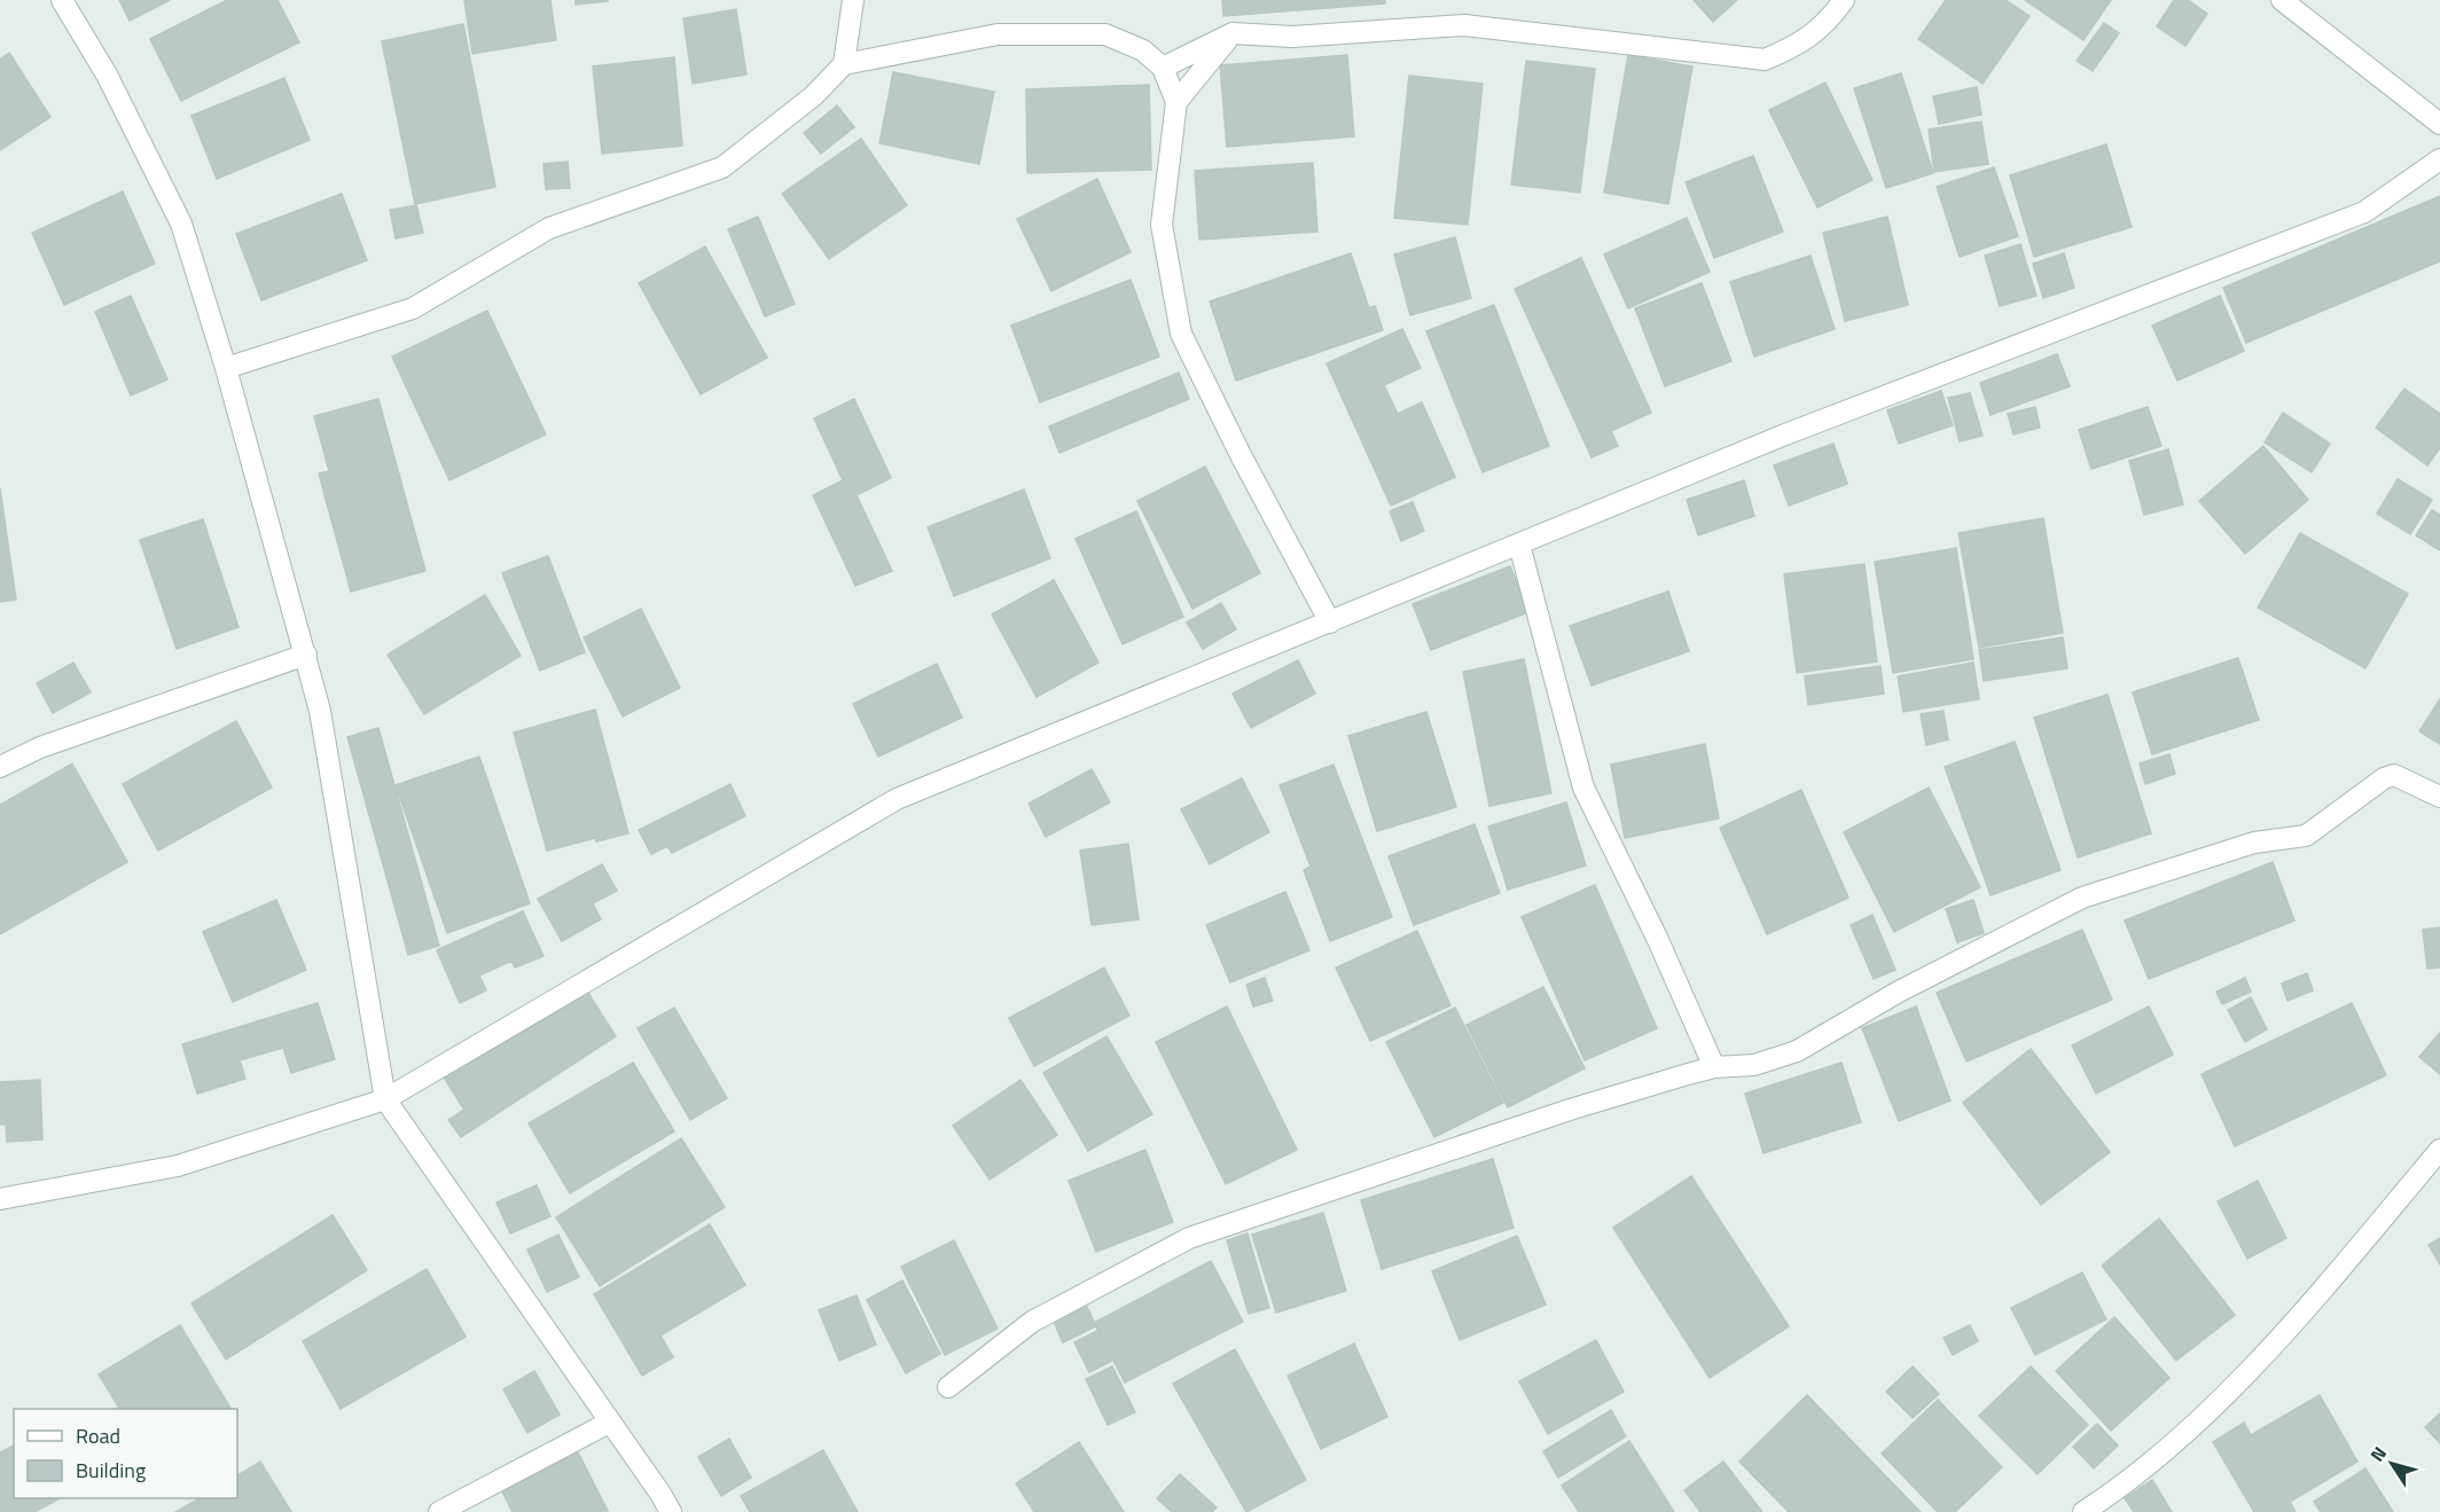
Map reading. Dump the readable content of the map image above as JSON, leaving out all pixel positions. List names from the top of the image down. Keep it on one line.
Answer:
{"legend":["Road","Building"],"north":"top left"}
